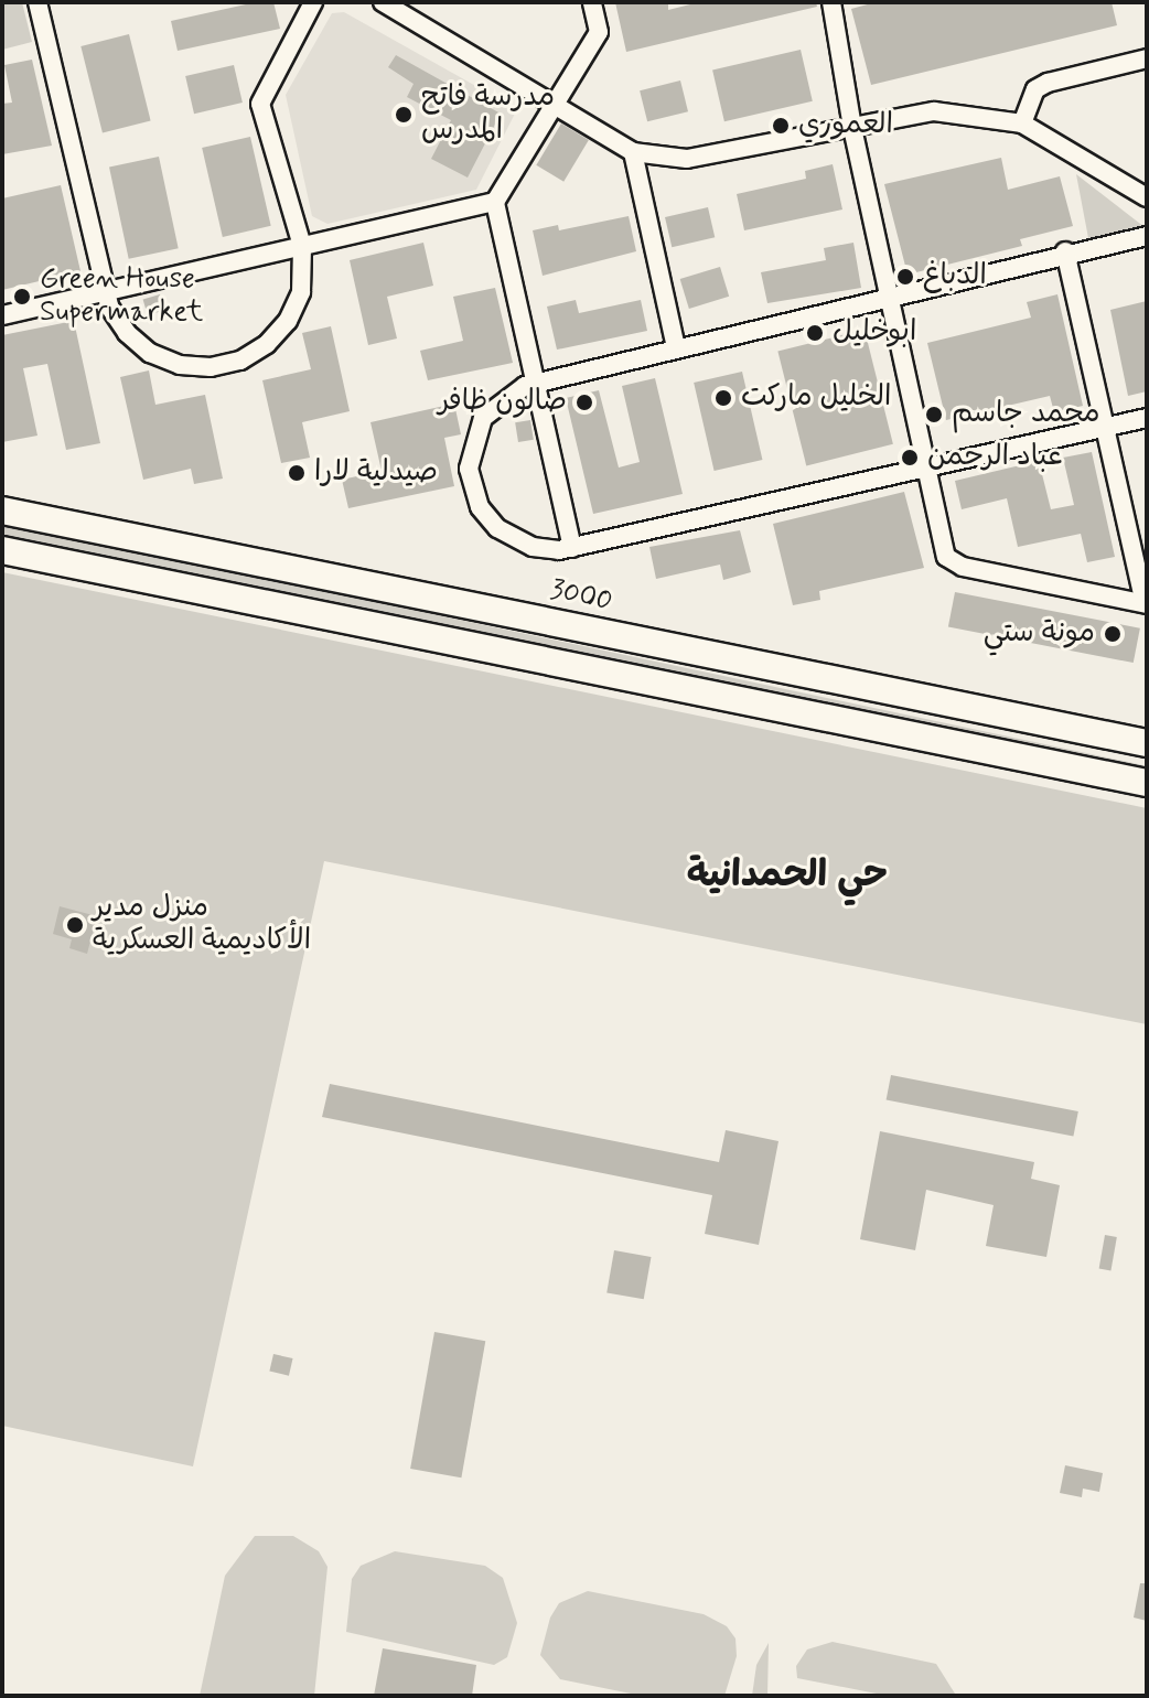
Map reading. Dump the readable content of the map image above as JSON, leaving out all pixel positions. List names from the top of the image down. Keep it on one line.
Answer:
{"streets":{"street":["3000"]},"districts":["حي الحمدانية"],"places":["مدرسة فاتح المدرس","العموري","الدباغ","Green House Supermarket","ابوخليل","الخليل ماركت","صالون ظافر","محمد جاسم","عباد الرحمن","صيدلية لارا","مونة ستي","منزل مدير الأكاديمية العسكرية"]}
